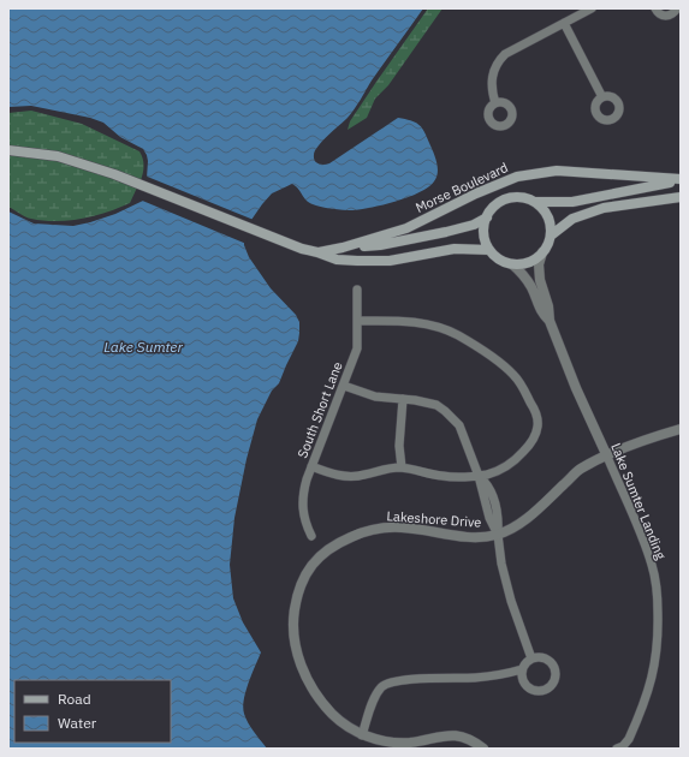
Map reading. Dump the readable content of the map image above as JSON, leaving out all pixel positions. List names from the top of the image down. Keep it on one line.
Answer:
{"streets":{"main road":["Morse Boulevard"],"street":["South Short Lane","Lake Sumter Landing","Lakeshore Drive"]},"crossings":[["Morse Boulevard","Lake Sumter Landing"],["Lake Sumter Landing","Lakeshore Drive"]],"water":["Lake Sumter"],"legend":["Road","Water"]}
